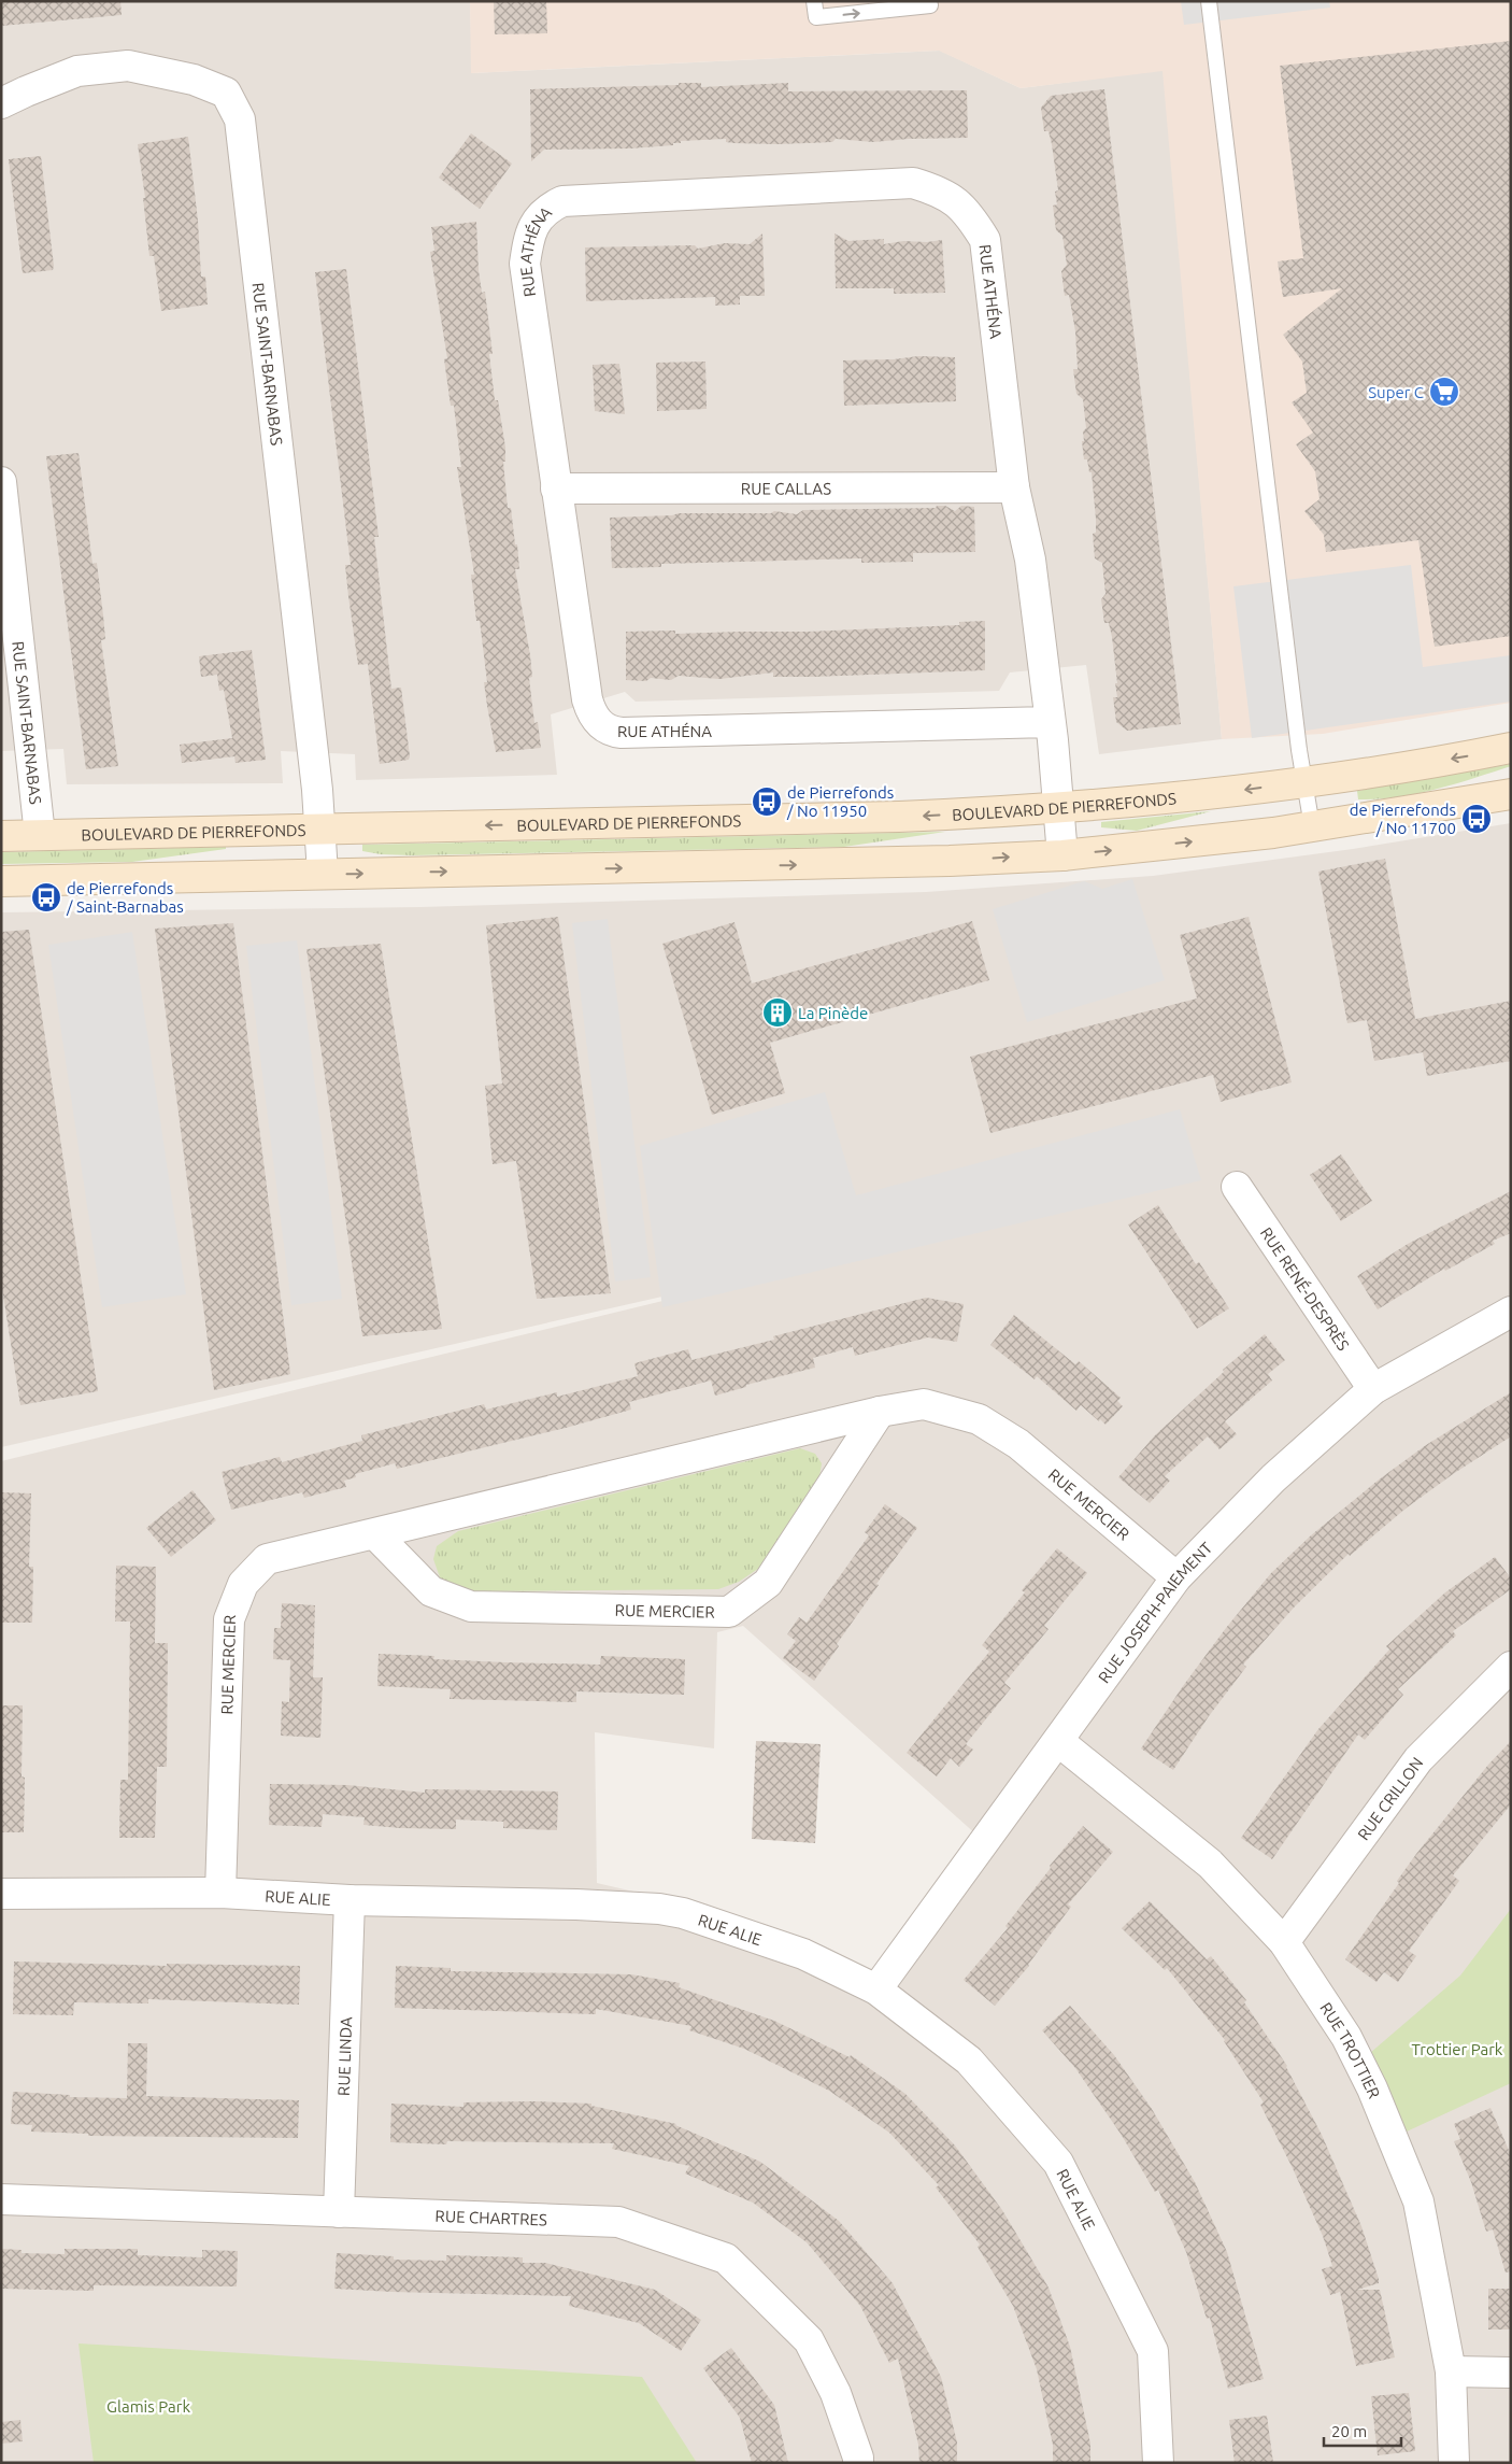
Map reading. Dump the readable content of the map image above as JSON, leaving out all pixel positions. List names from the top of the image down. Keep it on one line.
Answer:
{"streets":{"main road":["BOULEVARD DE PIERREFONDS"],"street":["RUE ATHÉNA","RUE SAINT-BARNABAS","RUE CALLAS","RUE RENÉ-DESPRÈS","RUE MERCIER","RUE JOSEPH-PAIEMENT","RUE CRILLON","RUE ALIE","RUE TROTTIER","RUE LINDA","RUE CHARTRES"]},"crossings":[["RUE ATHÉNA","RUE CALLAS"],["RUE ATHÉNA","BOULEVARD DE PIERREFONDS"],["RUE SAINT-BARNABAS","BOULEVARD DE PIERREFONDS"],["RUE RENÉ-DESPRÈS","RUE JOSEPH-PAIEMENT"],["RUE MERCIER","RUE JOSEPH-PAIEMENT"],["RUE MERCIER","RUE ALIE"],["RUE JOSEPH-PAIEMENT","RUE ALIE"],["RUE JOSEPH-PAIEMENT","RUE TROTTIER"],["RUE CRILLON","RUE TROTTIER"],["RUE ALIE","RUE LINDA"],["RUE LINDA","RUE CHARTRES"]],"parks":["Trottier Park","Glamis Park"],"places":{"supermarket":["Super C"],"bus stop":["de Pierrefonds / No 11950","de Pierrefonds / No 11700","de Pierrefonds / Saint-Barnabas"],"building":["La Pinède"]},"scale_bar":"20 m"}
